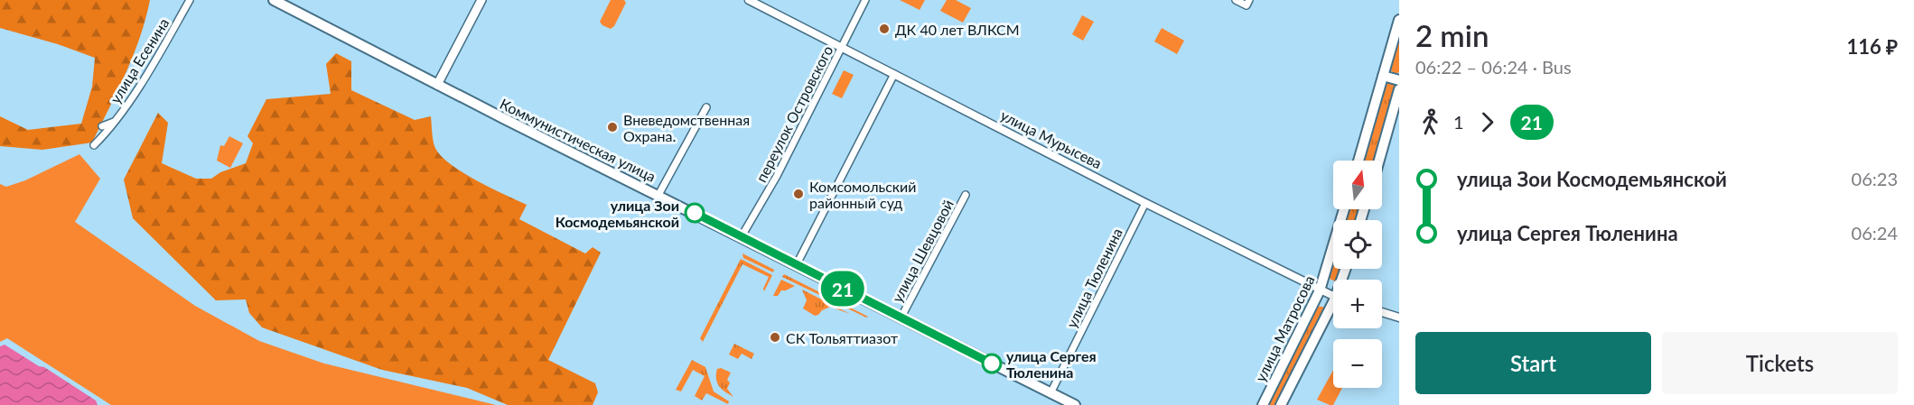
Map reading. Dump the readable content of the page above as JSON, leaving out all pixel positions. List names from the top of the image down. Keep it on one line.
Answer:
{"streets":{"main road":["Коммунистическая улица","улица Матросова"],"street":["улица Есенина","переулок Островского","улица Мурысева","улица Шевцовой","улица Тюленина"]},"crossings":[["переулок Островского","улица Мурысева"],["переулок Островского","Коммунистическая улица"],["улица Мурысева","улица Тюленина"],["улица Мурысева","улица Матросова"],["Коммунистическая улица","улица Шевцовой"],["Коммунистическая улица","улица Тюленина"]],"places":["ДК 40 лет ВЛКСМ","Вневедомственная Охрана.","Комсомольский районный суд","улица Зои Космодемьянской","СК Тольяттиазот","улица Сергея Тюленина"],"lines":["bus line 21"],"north":"top","page":{"on_map":"21","heading":["2 min","06:22 – 06:24 · Bus","116 ₽"],"legs":["1","21"],"list":[{"name":"улица Зои Космодемьянской","value":"06:23"},{"name":"улица Сергея Тюленина","value":"06:24"}],"map_buttons":["+","−"],"buttons":["Start","Tickets"]}}
